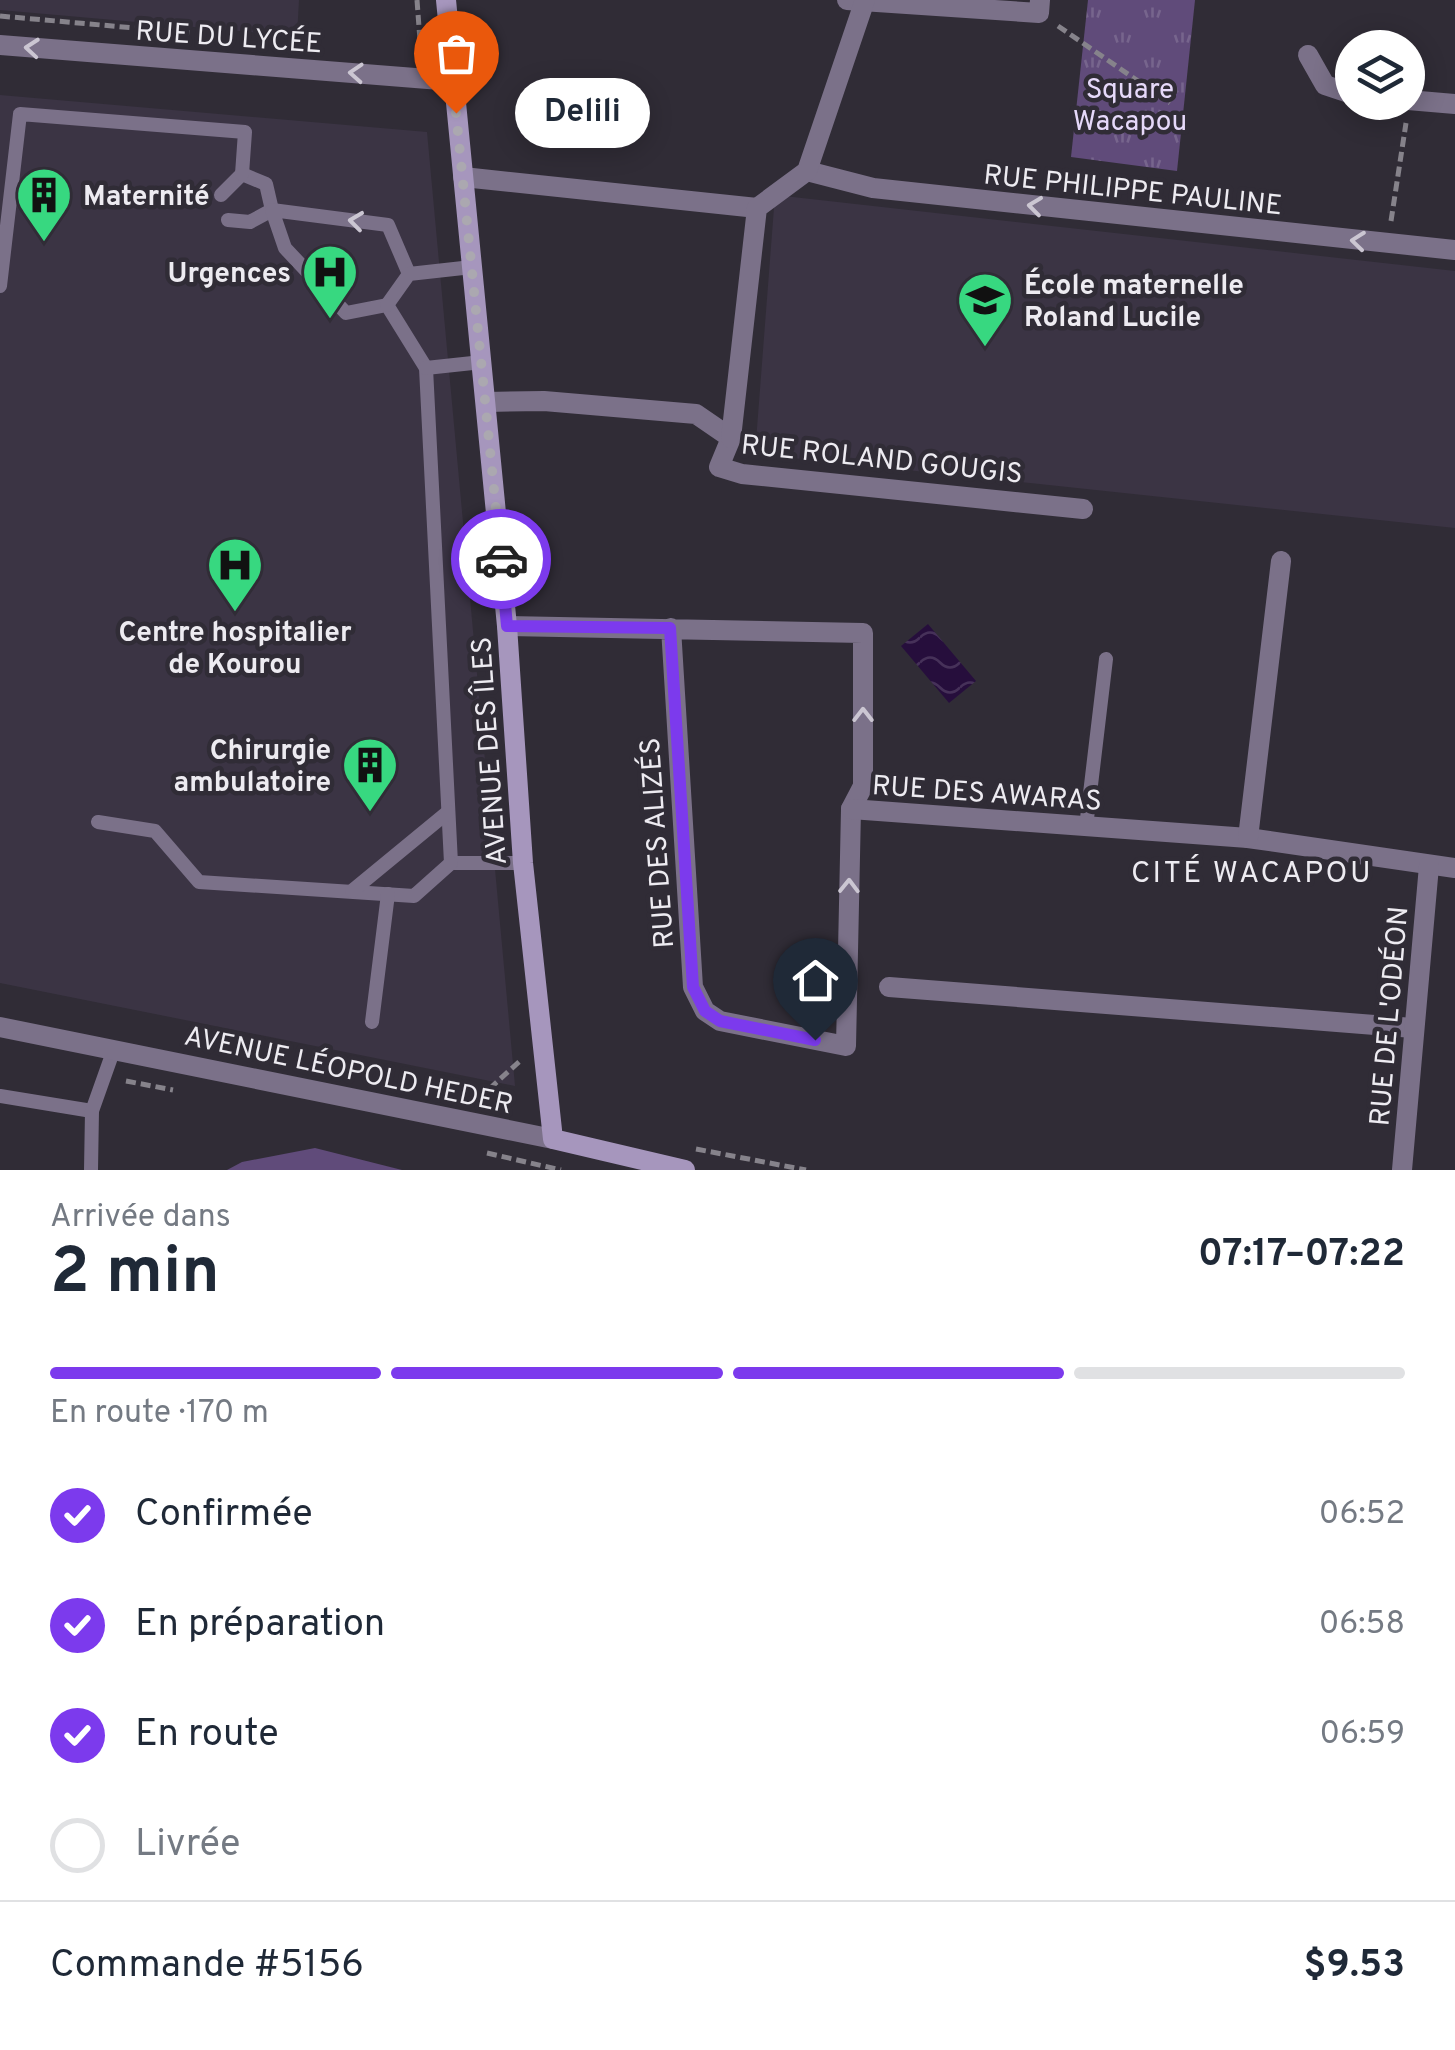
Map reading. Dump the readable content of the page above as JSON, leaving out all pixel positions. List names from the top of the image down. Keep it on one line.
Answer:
{"streets":{"main road":["AVENUE DES ÎLES","AVENUE LÉOPOLD HEDER"],"street":["RUE DU LYCÉE","RUE PHILIPPE PAULINE","RUE ROLAND GOUGIS","RUE DES AWARAS","RUE DES ALIZÉS","RUE DE L'ODÉON"]},"crossings":[["RUE DU LYCÉE","AVENUE DES ÎLES"],["RUE ROLAND GOUGIS","AVENUE DES ÎLES"],["AVENUE DES ÎLES","AVENUE LÉOPOLD HEDER"],["RUE DES AWARAS","RUE DES ALIZÉS"],["RUE DES AWARAS","RUE DE L'ODÉON"]],"one_way":["RUE DU LYCÉE","RUE PHILIPPE PAULINE"],"districts":["CITÉ WACAPOU"],"parks":["Square Wacapou"],"places":{"other":["Delili"],"building":["Maternité","Chirurgie ambulatoire"],"hospital":["Urgences","Centre hospitalier de Kourou"],"school or university":["École maternelle Roland Lucile"]},"page":{"bubble":"Delili","heading":["2 min","Arrivée dans","07:17–07:22"],"panel":["Commande #5156","$9.53"],"bar":"En route · 170 m","list":[["Confirmée","06:52"],["En préparation","06:58"],["En route","06:59"],"Livrée"]}}
